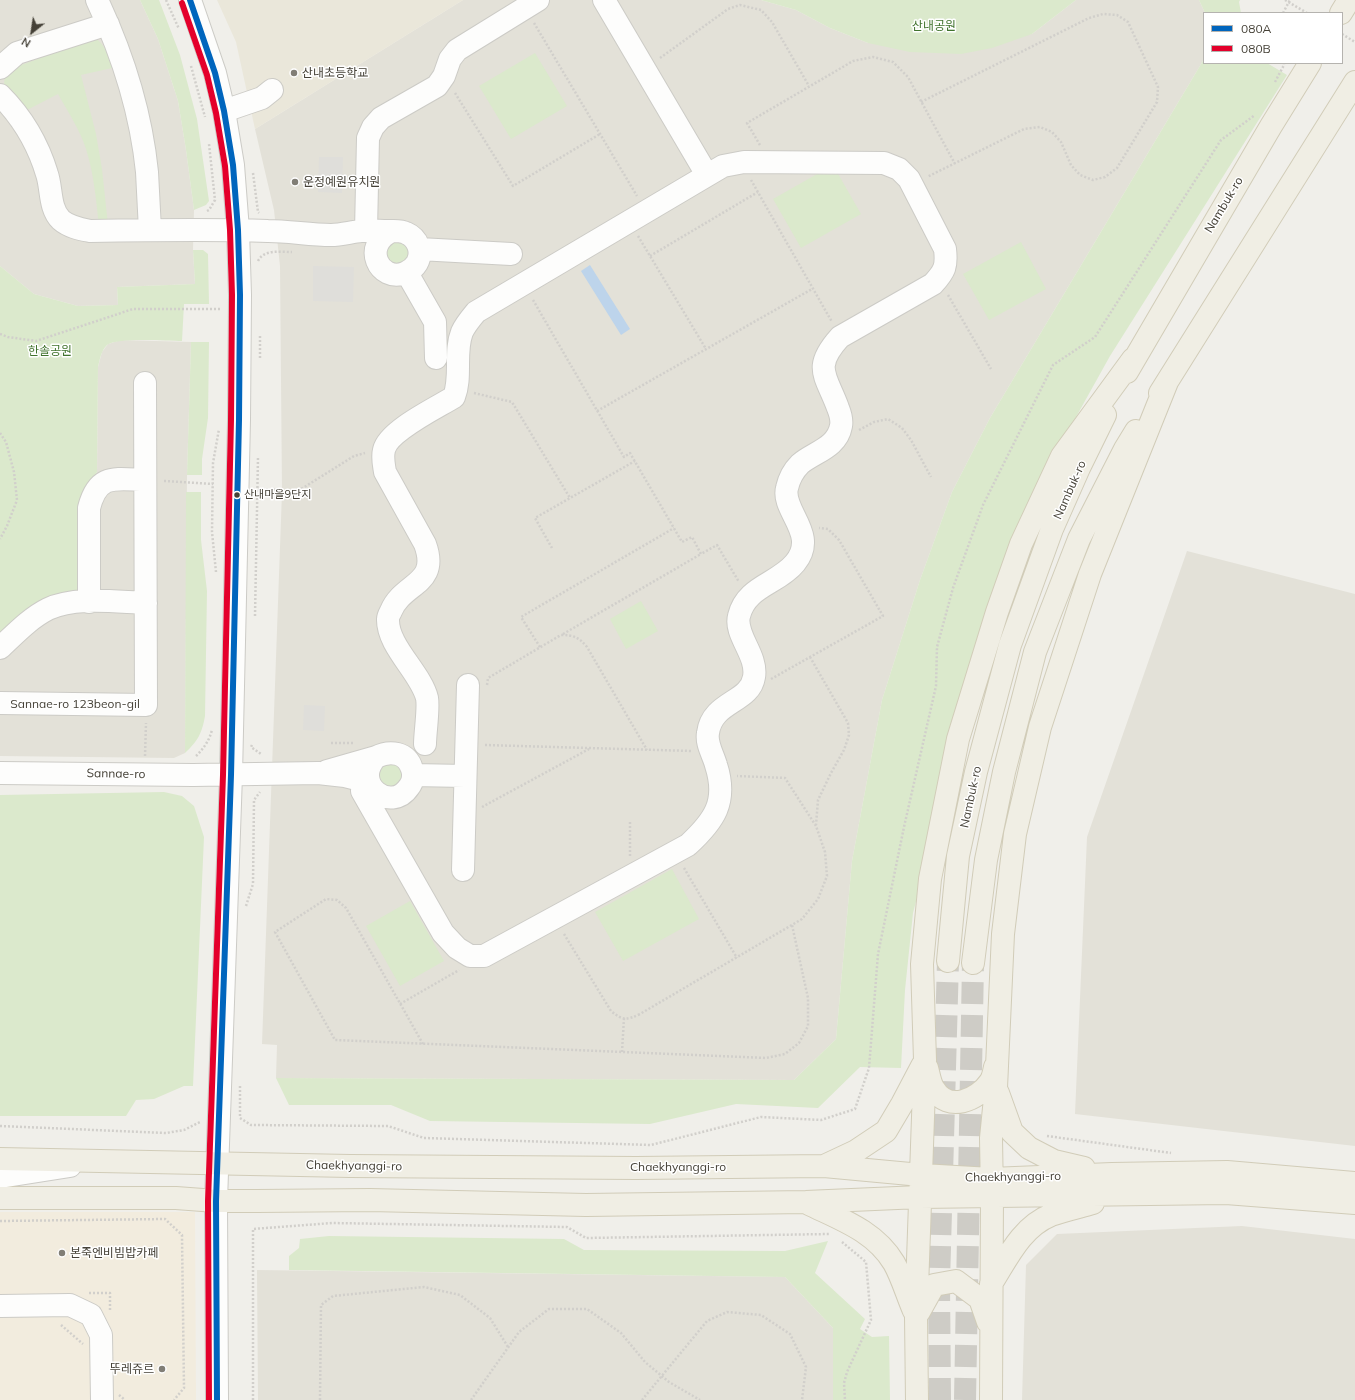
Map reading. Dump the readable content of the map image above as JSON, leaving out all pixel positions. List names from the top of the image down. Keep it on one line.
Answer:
{"streets":{"main road":["Nambuk-ro","Chaekhyanggi-ro"],"street":["Sannae-ro 123beon-gil","Sannae-ro"]},"parks":["산내공원","한솔공원"],"places":["산내초등학교","운정예원유치원","산내마을9단지","본죽엔비빔밥카페","뚜레쥬르"],"lines":["transit line 080A","transit line 080B"],"legend":["080A","080B"],"north":"bottom left"}
